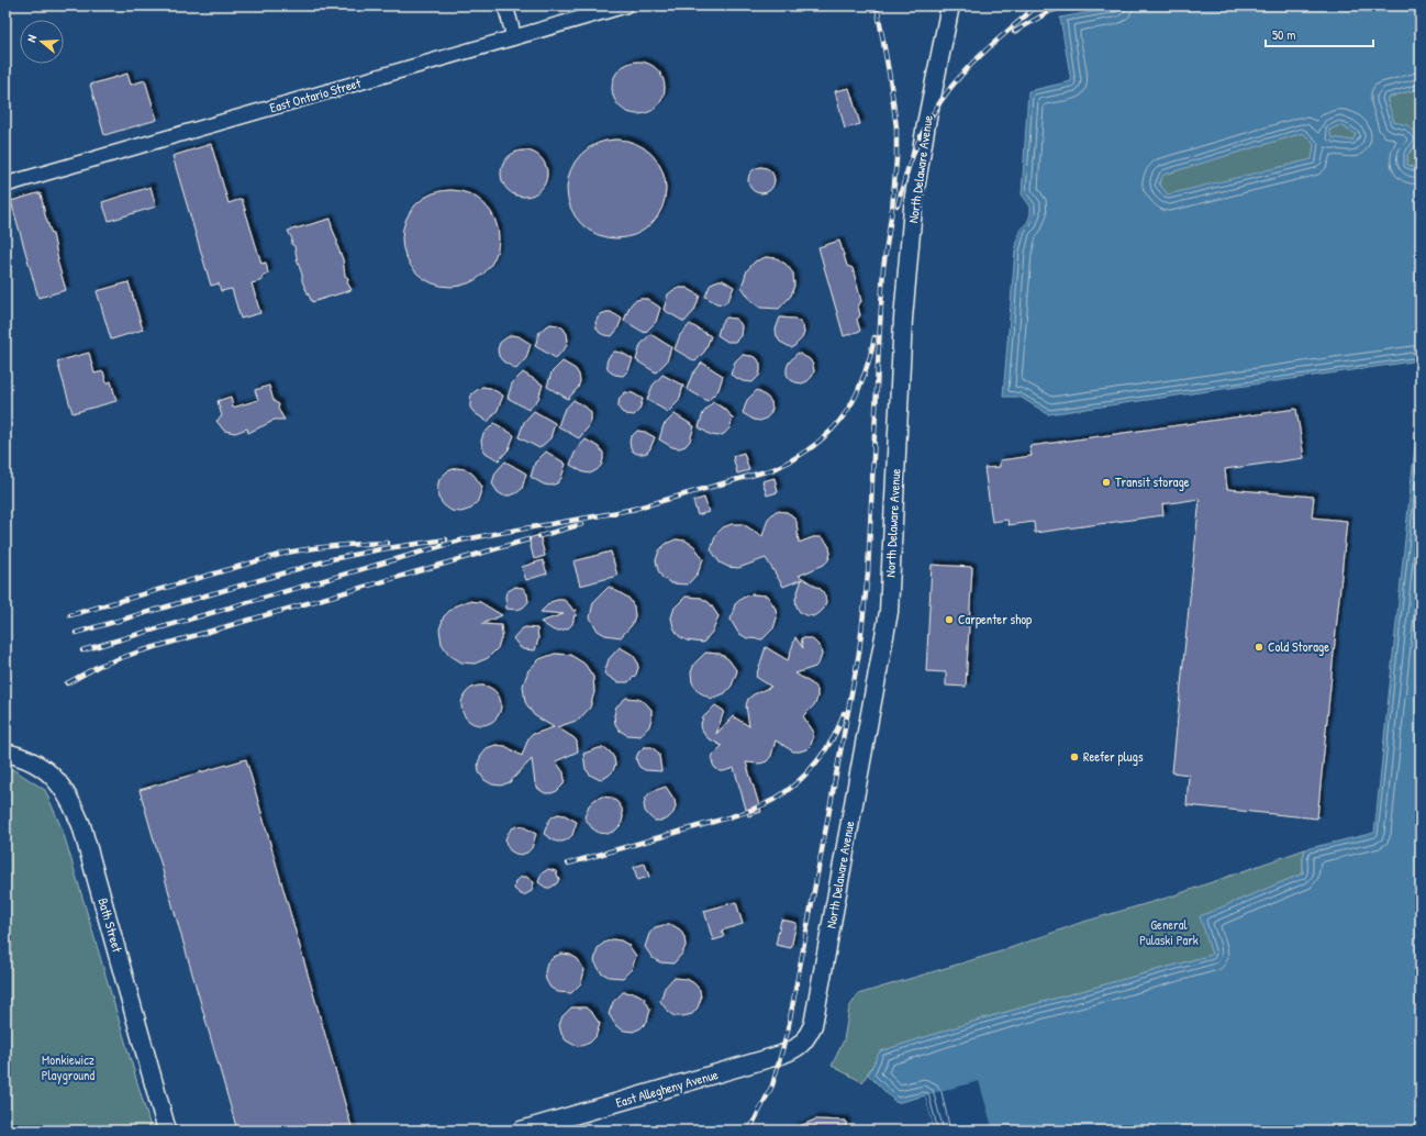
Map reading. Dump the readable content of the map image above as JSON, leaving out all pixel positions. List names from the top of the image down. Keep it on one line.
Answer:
{"streets":{"street":["East Ontario Street","North Delaware Avenue","Bath Street","East Allegheny Avenue"]},"crossings":[["North Delaware Avenue","East Allegheny Avenue"]],"parks":["General Pulaski Park","Monkiewicz Playground"],"places":["Transit storage","Carpenter shop","Cold Storage","Reefer plugs"],"scale_bar":"50 m","north":"left"}
